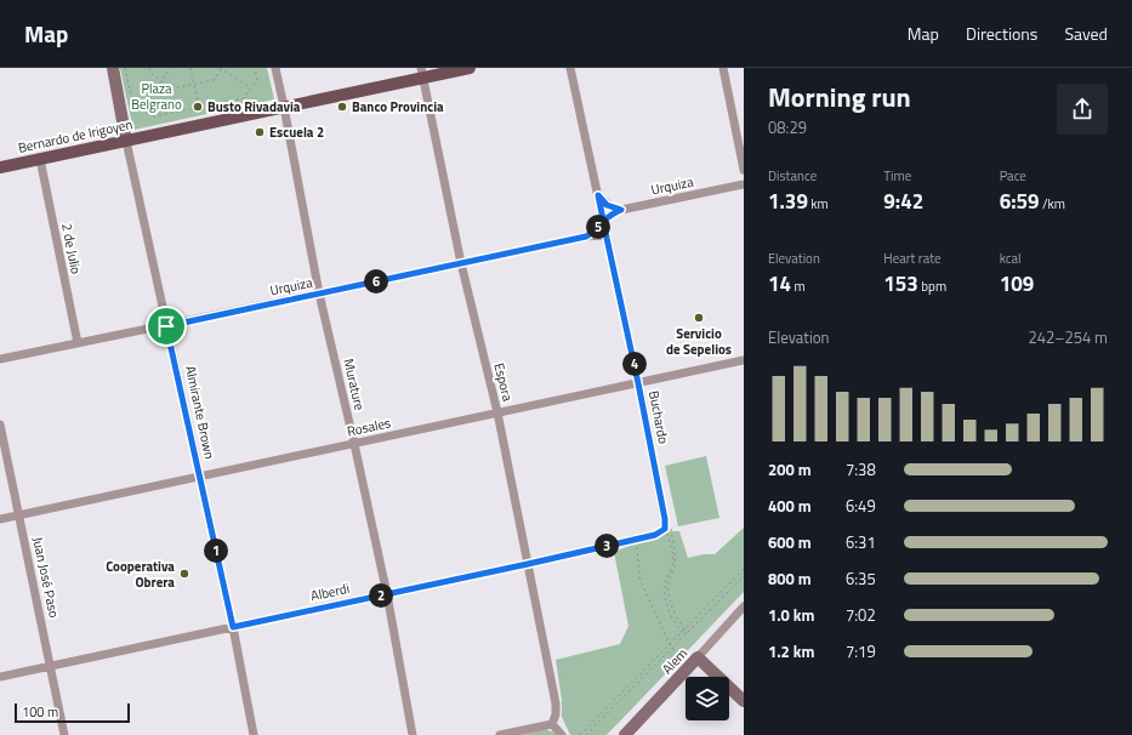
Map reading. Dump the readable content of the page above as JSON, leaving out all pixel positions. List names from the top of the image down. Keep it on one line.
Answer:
{"streets":{"main road":["Bernardo de Irigoyen","Almirante Brown","Alem"],"street":["Urquiza","2 de Julio","Espora","Murature","Buchardo","Rosales","Juan José Paso","Alberdi"]},"crossings":[["Bernardo de Irigoyen","2 de Julio"],["Bernardo de Irigoyen","Espora"],["Bernardo de Irigoyen","Murature"],["Bernardo de Irigoyen","Almirante Brown"],["Urquiza","2 de Julio"],["Urquiza","Espora"],["Urquiza","Murature"],["Urquiza","Almirante Brown"],["Urquiza","Buchardo"],["Espora","Rosales"],["Espora","Alberdi"],["Murature","Rosales"],["Murature","Alberdi"],["Almirante Brown","Rosales"],["Almirante Brown","Alberdi"],["Buchardo","Rosales"],["Buchardo","Alberdi"],["Rosales","Juan José Paso"],["Juan José Paso","Alberdi"]],"parks":["Plaza Belgrano"],"places":["Busto Rivadavia","Banco Provincia","Escuela 2","Servicio de Sepelios","Cooperativa Obrera"],"scale_bar":"100 m","page":{"header":"Map","nav":["Map","Directions","Saved"],"heading":["Morning run","08:29"],"stats":[["Distance","1.39 km"],["Time","9:42"],["Pace","6:59 /km"],["Elevation","14 m"],["Heart rate","153 bpm"],["kcal","109"]],"pins":["5","6","4","3","1","2"],"chart":["Elevation","242–254 m"],"list":[{"name":"200 m","note":"7:38"},{"name":"400 m","note":"6:49"},{"name":"600 m","note":"6:31"},{"name":"800 m","note":"6:35"},{"name":"1.0 km","note":"7:02"},{"name":"1.2 km","note":"7:19"}],"scale":"100 m"}}
